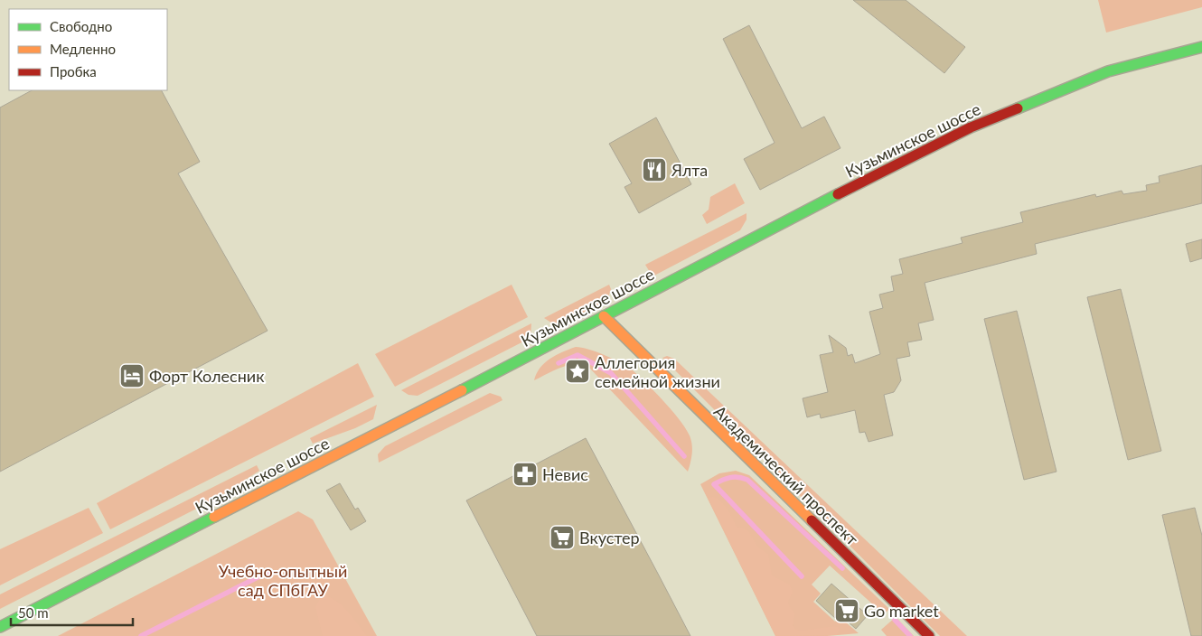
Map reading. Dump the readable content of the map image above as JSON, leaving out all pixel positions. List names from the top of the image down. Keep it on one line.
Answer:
{"streets":{"main road":["Кузьминское шоссе","Академический проспект"]},"crossings":[["Кузьминское шоссе","Академический проспект"]],"parks":["Учебно-опытный сад СПбГАУ"],"places":{"restaurant":["Ялта"],"place":["Аллегория семейной жизни"],"hotel":["Форт Колесник"],"pharmacy":["Невис"],"supermarket":["Вкустер","Go market"]},"legend":["Свободно","Медленно","Пробка"],"scale_bar":"50 m"}
